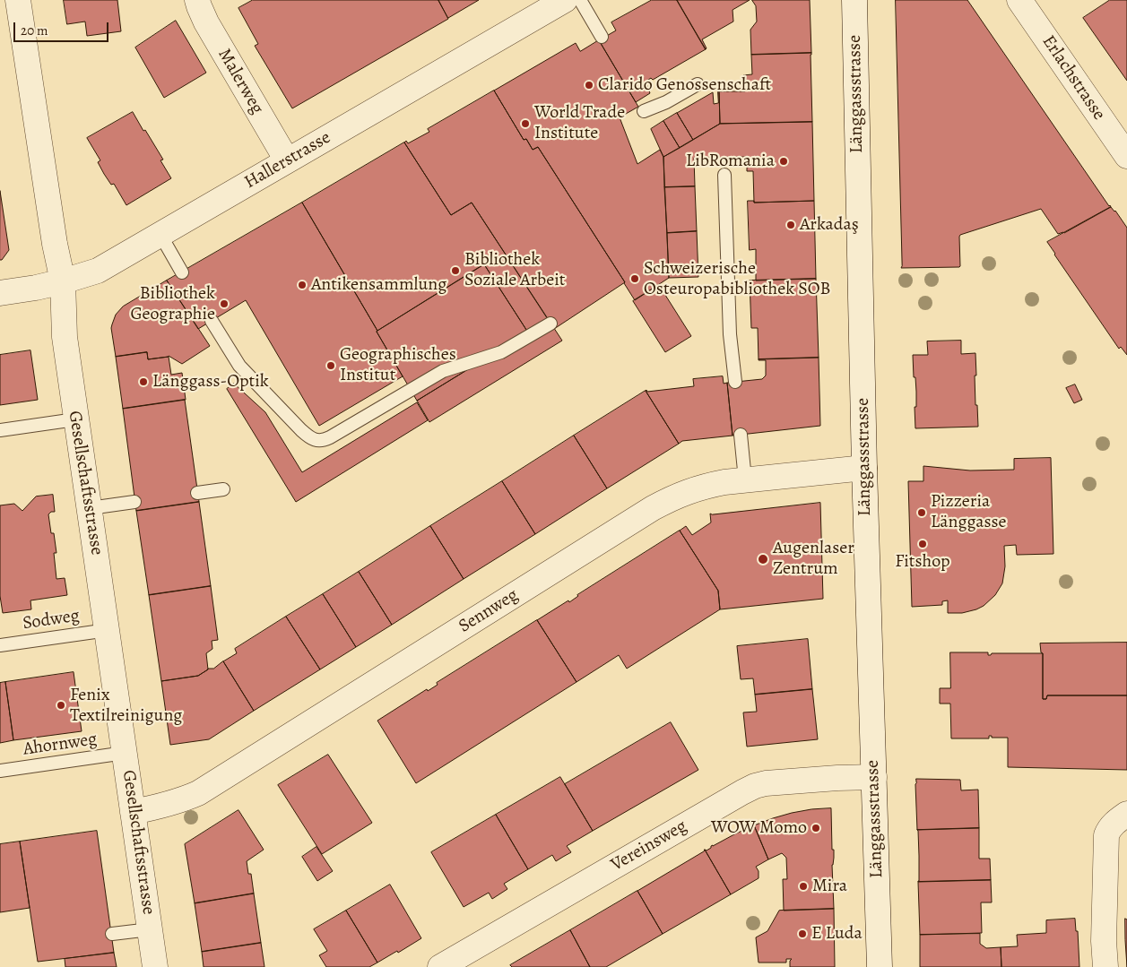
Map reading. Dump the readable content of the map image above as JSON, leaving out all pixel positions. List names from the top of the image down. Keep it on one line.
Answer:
{"streets":{"street":["Erlachstrasse","Malerweg","Länggassstrasse","Hallerstrasse","Gesellschaftsstrasse","Sennweg","Vereinsweg"],"lane":["Sodweg","Ahornweg"]},"crossings":[["Malerweg","Hallerstrasse"],["Länggassstrasse","Sennweg"],["Länggassstrasse","Vereinsweg"],["Hallerstrasse","Gesellschaftsstrasse"],["Gesellschaftsstrasse","Sennweg"],["Gesellschaftsstrasse","Sodweg"],["Gesellschaftsstrasse","Ahornweg"]],"places":["Clarido Genossenschaft","World Trade Institute","LibRomania","Arkadaş","Bibliothek Soziale Arbeit","Schweizerische Osteuropabibliothek SOB","Antikensammlung","Bibliothek Geographie","Geographisches Institut","Länggass-Optik","Pizzeria Länggasse","Fitshop","Augenlaser Zentrum","Fenix Textilreinigung","WOW Momo","Mira","E Luda"],"scale_bar":"20 m"}
